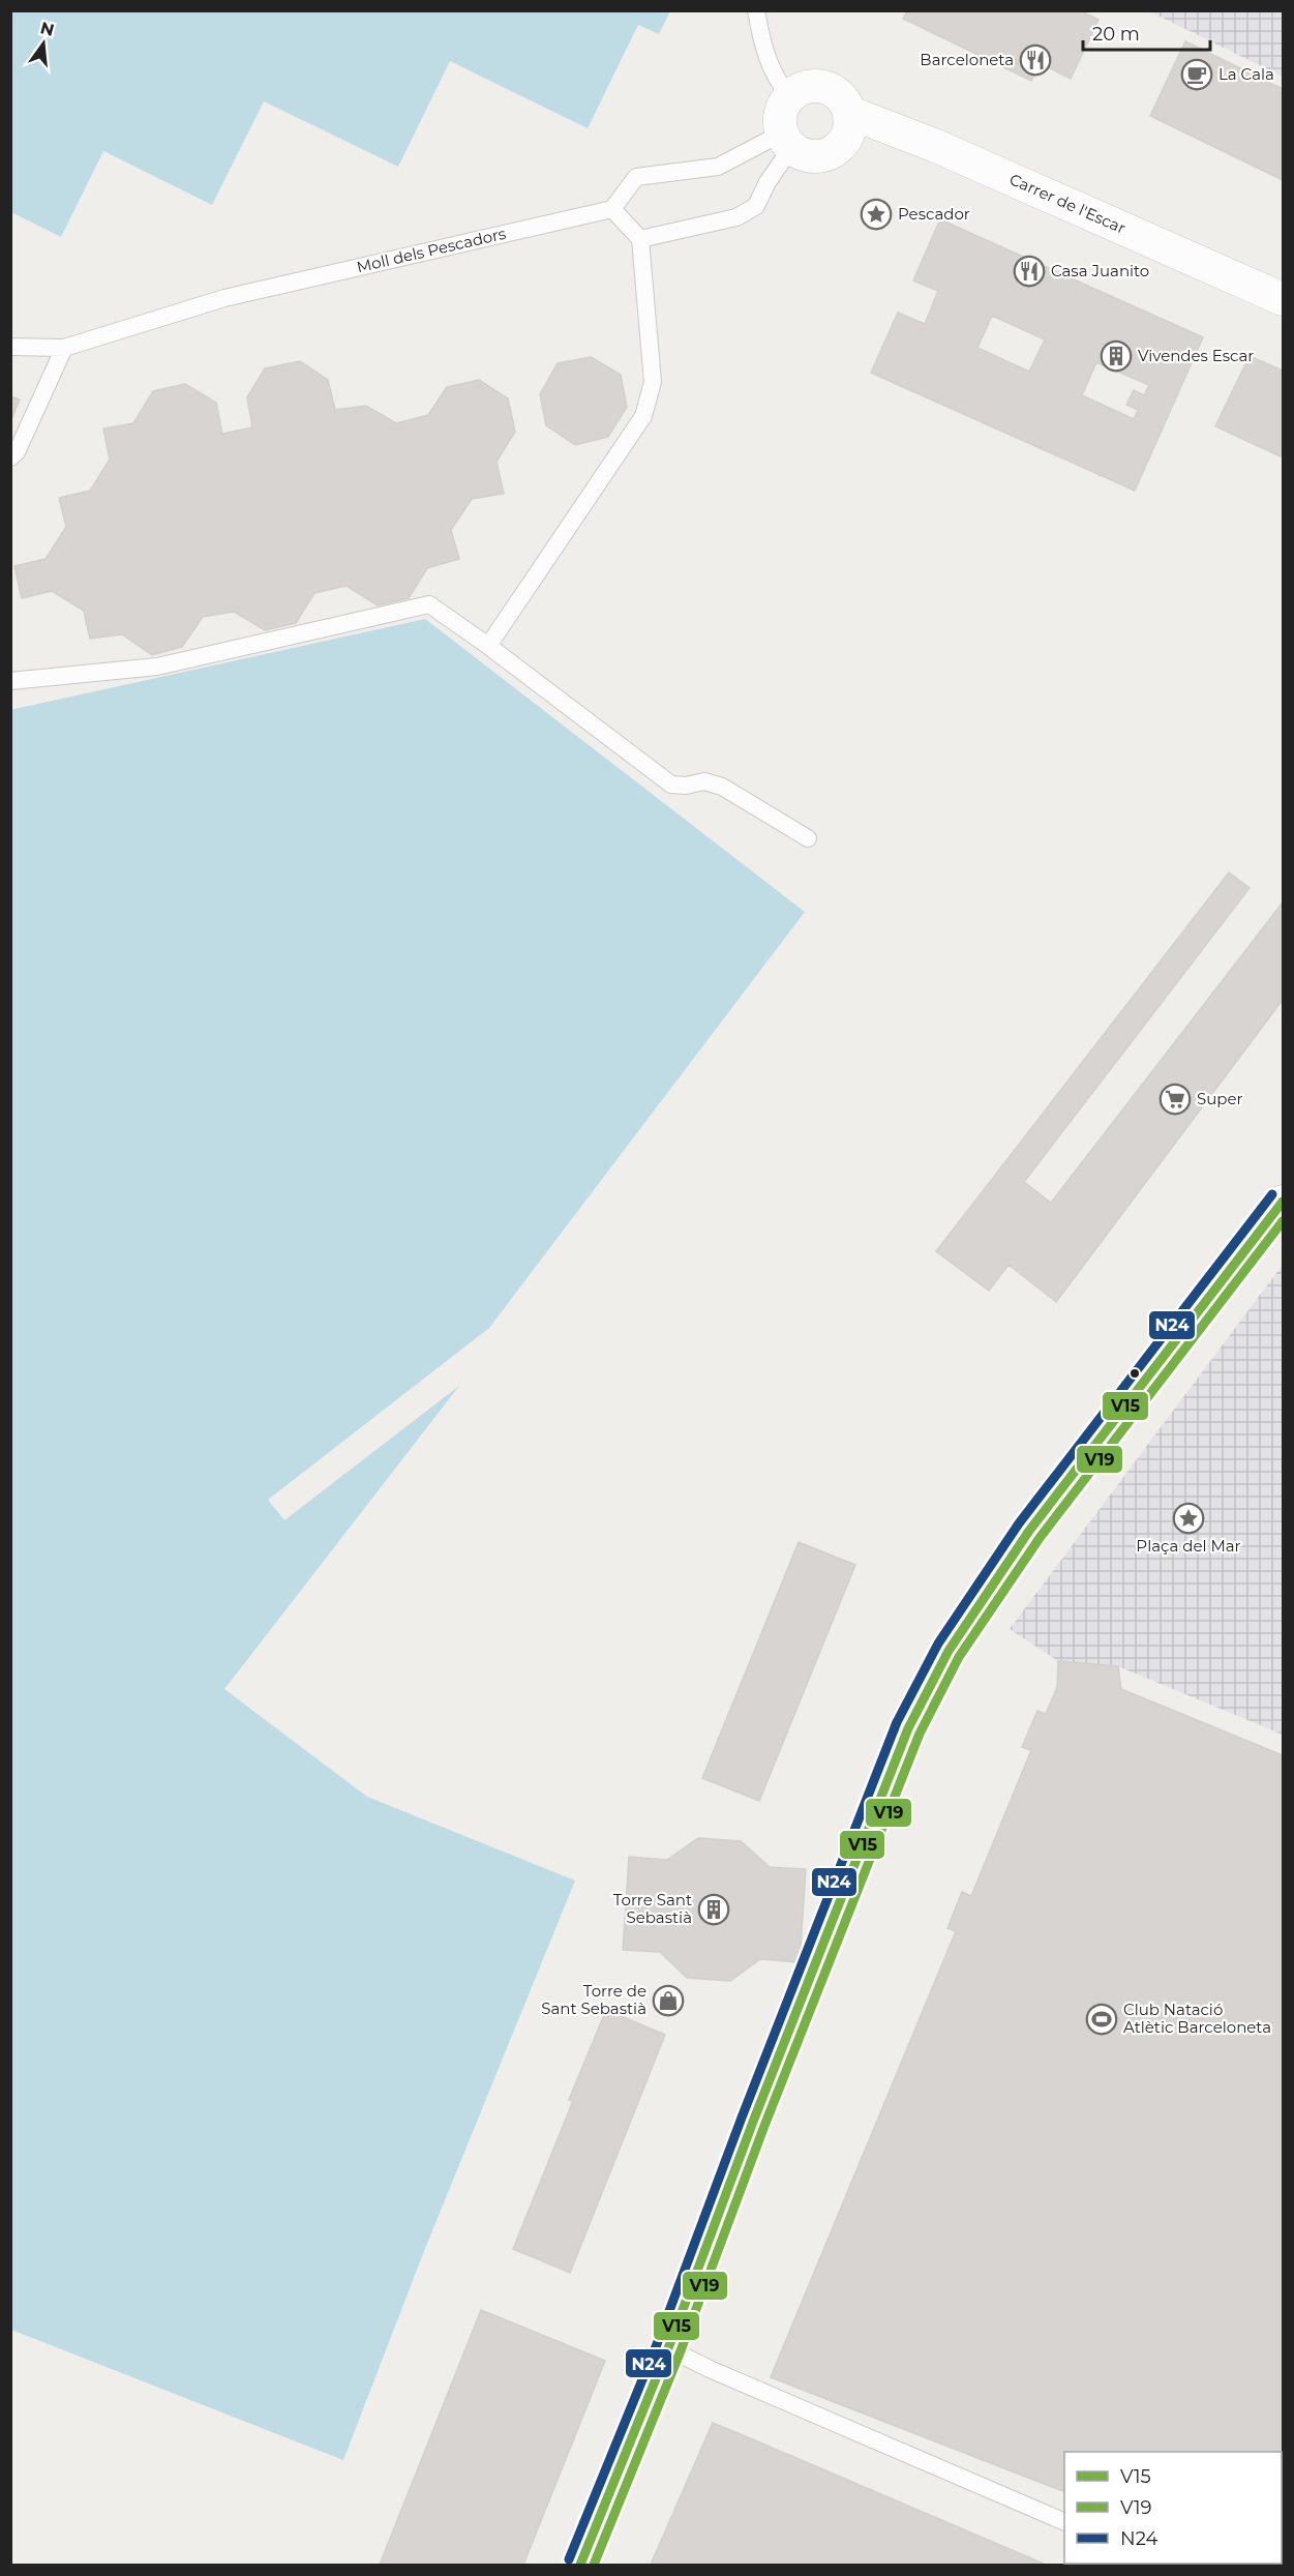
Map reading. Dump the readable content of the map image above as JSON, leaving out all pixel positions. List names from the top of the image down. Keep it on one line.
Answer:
{"streets":{"street":["Carrer de l'Escar"],"lane":["Moll dels Pescadors"]},"places":{"restaurant":["Barceloneta","Casa Juanito"],"cafe":["La Cala"],"place":["Pescador","Plaça del Mar"],"building":["Vivendes Escar","Torre Sant Sebastià"],"supermarket":["Super"],"shop":["Torre de Sant Sebastià"],"sports":["Club Natació Atlètic Barceloneta"]},"lines":["transit line N24","transit line V15","transit line V19"],"legend":["V15","V19","N24"],"scale_bar":"20 m","north":"top"}
